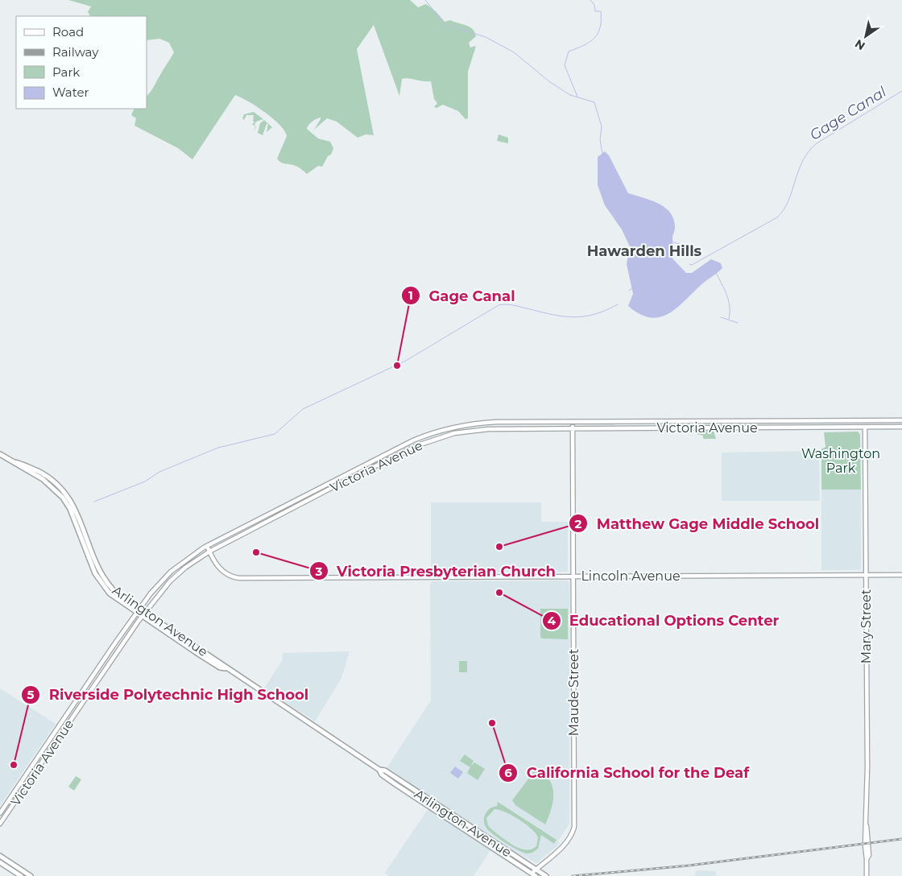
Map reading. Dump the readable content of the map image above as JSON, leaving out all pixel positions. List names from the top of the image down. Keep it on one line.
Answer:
{"streets":{"main road":["Victoria Avenue","Lincoln Avenue","Arlington Avenue","Mary Street","Maude Street"]},"crossings":[["Victoria Avenue","Lincoln Avenue"],["Victoria Avenue","Arlington Avenue"],["Victoria Avenue","Mary Street"],["Victoria Avenue","Maude Street"],["Lincoln Avenue","Mary Street"],["Lincoln Avenue","Maude Street"],["Arlington Avenue","Maude Street"]],"districts":["Hawarden Hills"],"water":["Gage Canal"],"parks":["Washington Park"],"places":["Gage Canal","Matthew Gage Middle School","Victoria Presbyterian Church","Educational Options Center","California School for the Deaf","Riverside Polytechnic High School"],"legend":["Road","Railway","Park","Water"],"north":"bottom left"}
